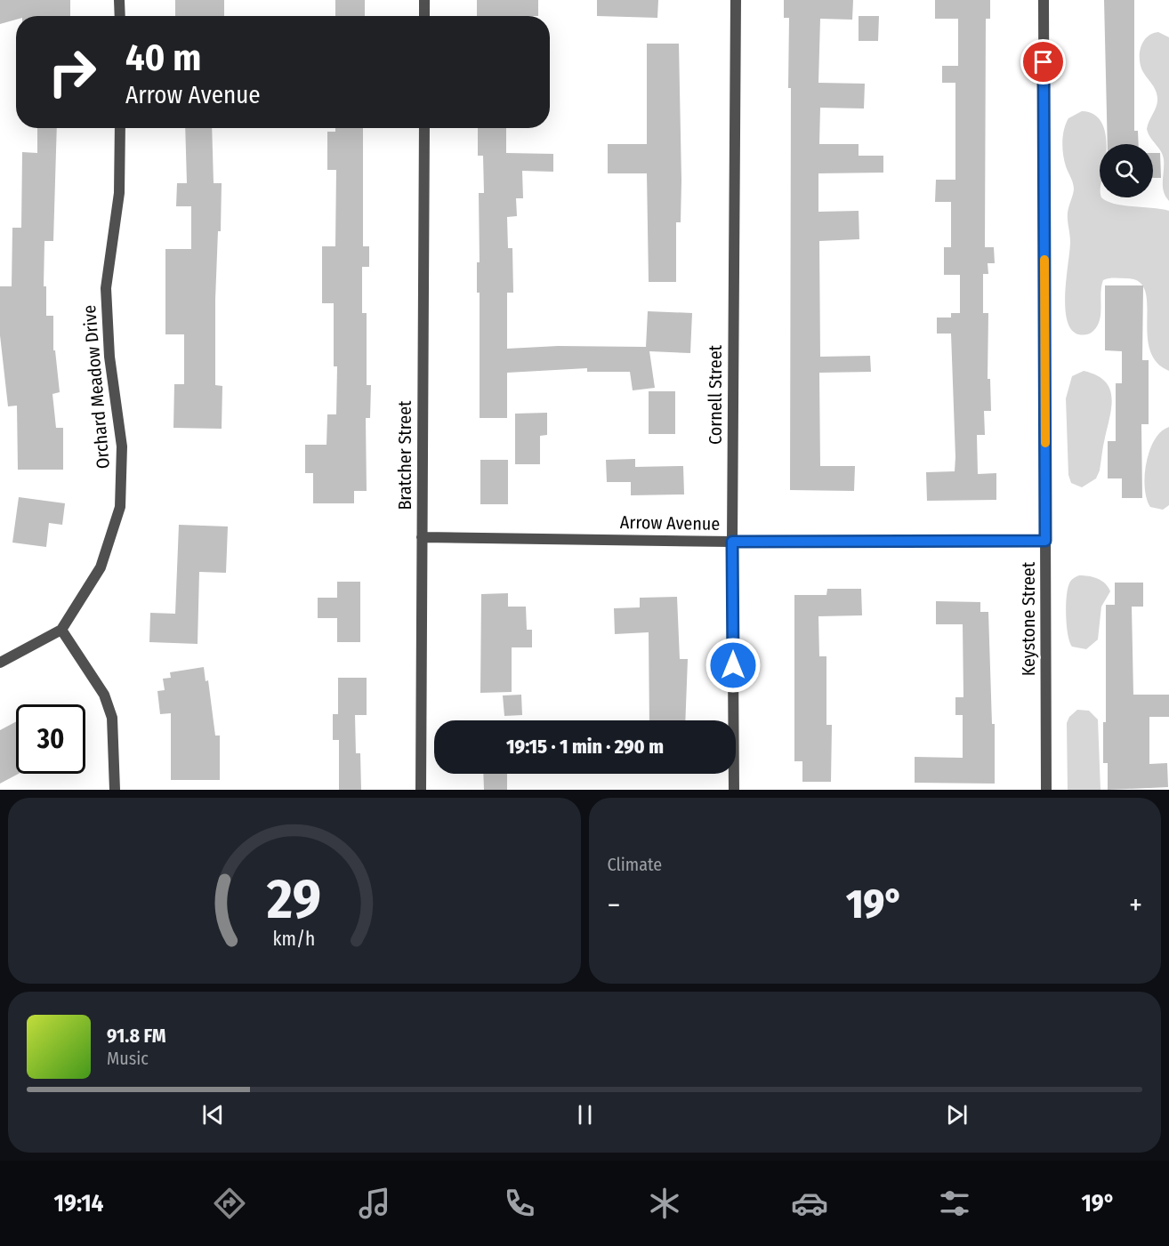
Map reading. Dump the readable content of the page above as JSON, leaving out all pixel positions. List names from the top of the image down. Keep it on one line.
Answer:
{"streets":{"street":["Orchard Meadow Drive","Cornell Street","Bratcher Street","Arrow Avenue","Keystone Street"]},"crossings":[["Cornell Street","Arrow Avenue"],["Bratcher Street","Arrow Avenue"],["Arrow Avenue","Keystone Street"]],"page":{"turn":["40 m","Arrow Avenue"],"limit":"30","trip":"19:15 · 1 min · 290 m","tile":"Climate","heat":["−","19°","+"],"song":["91.8 FM","Music"],"tabs":["19:14","19°"],"gauge":["29","km/h"]}}
